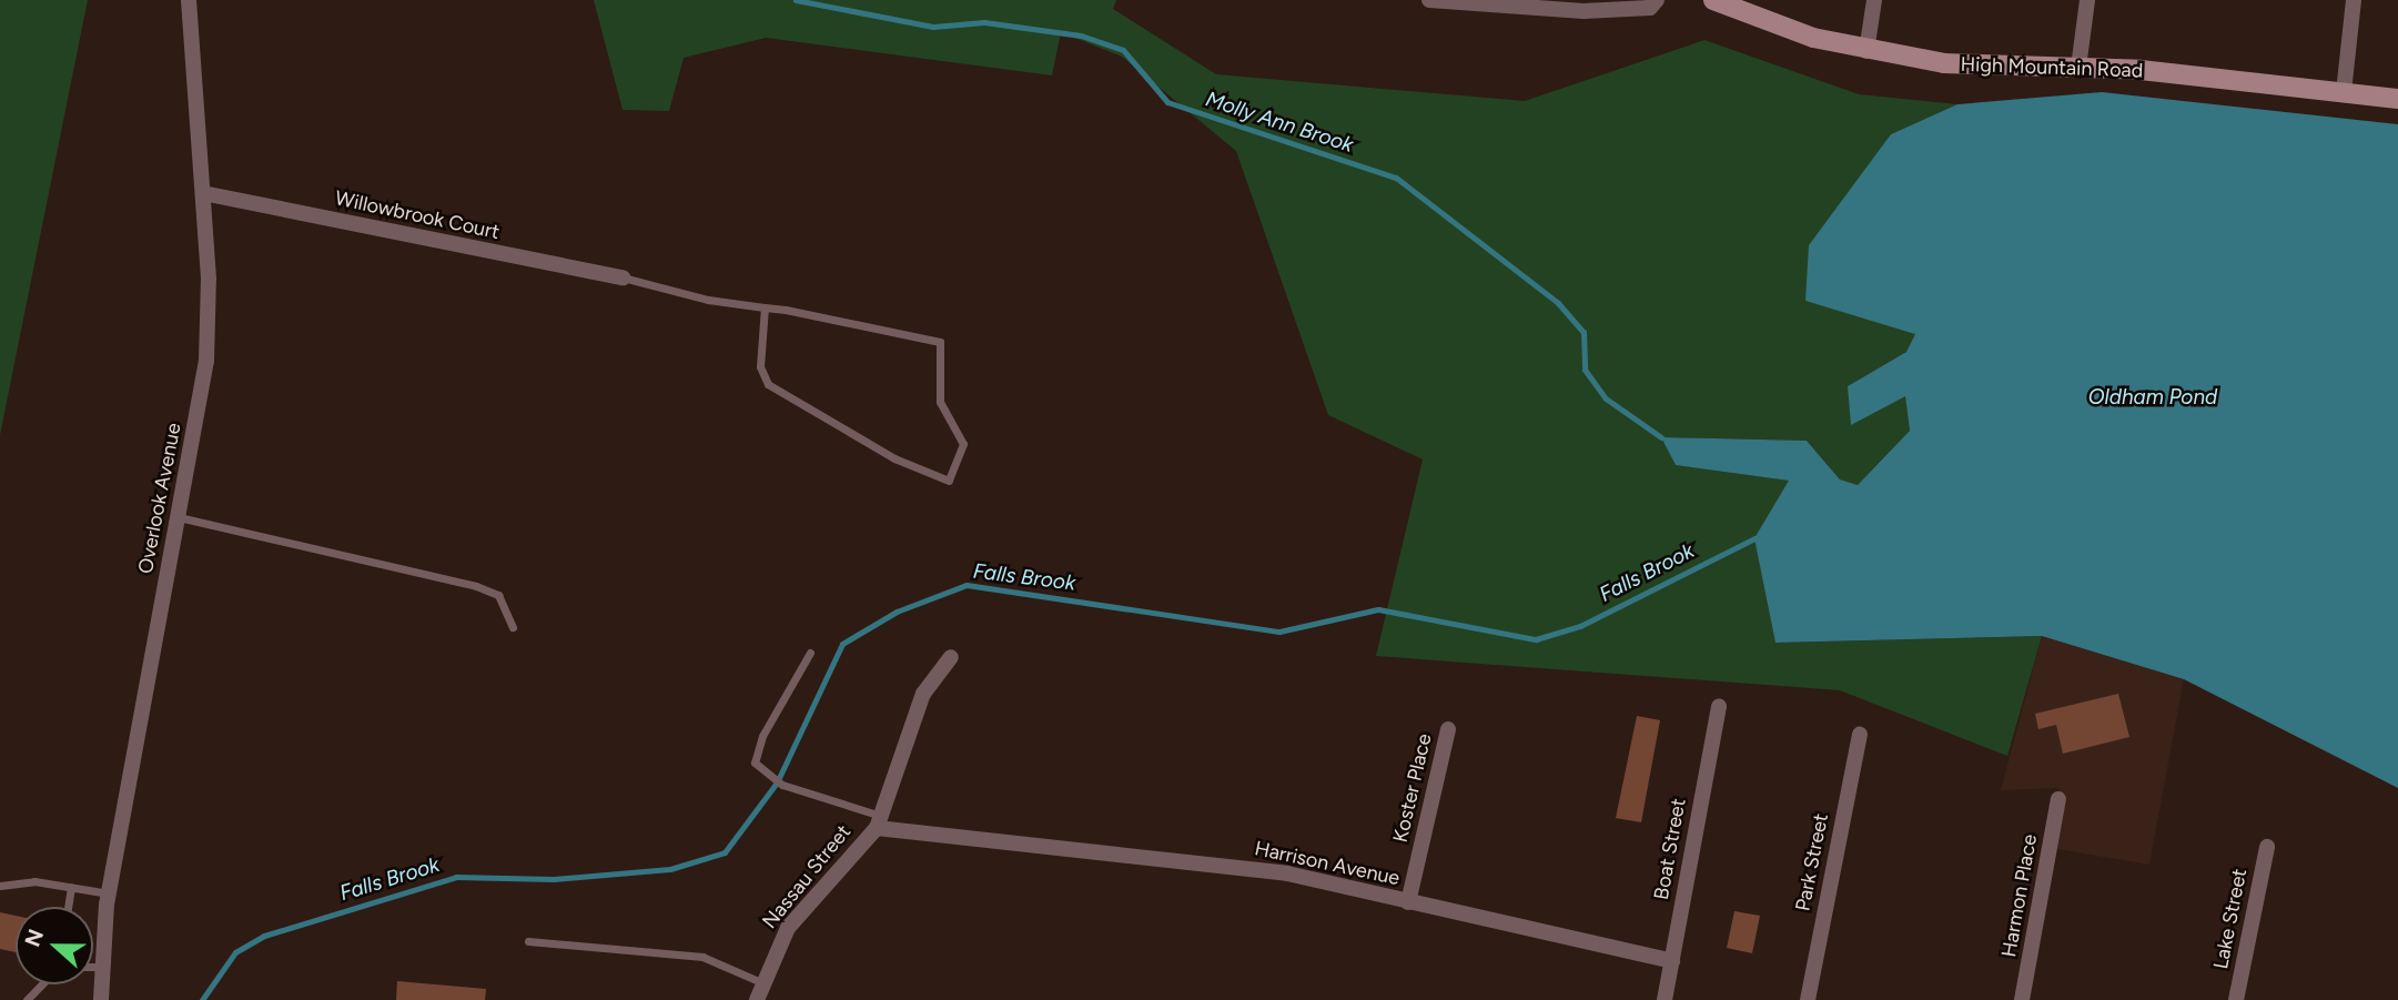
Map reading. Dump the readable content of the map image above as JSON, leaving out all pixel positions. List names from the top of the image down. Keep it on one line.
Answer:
{"streets":{"street":["High Mountain Road","Willowbrook Court","Overlook Avenue","Koster Place","Boat Street","Park Street","Harrison Avenue","Nassau Street","Harmon Place","Lake Street"]},"crossings":[["Willowbrook Court","Overlook Avenue"],["Koster Place","Harrison Avenue"],["Boat Street","Harrison Avenue"],["Harrison Avenue","Nassau Street"]],"water":["Molly Ann Brook","Oldham Pond","Falls Brook"],"north":"left"}
